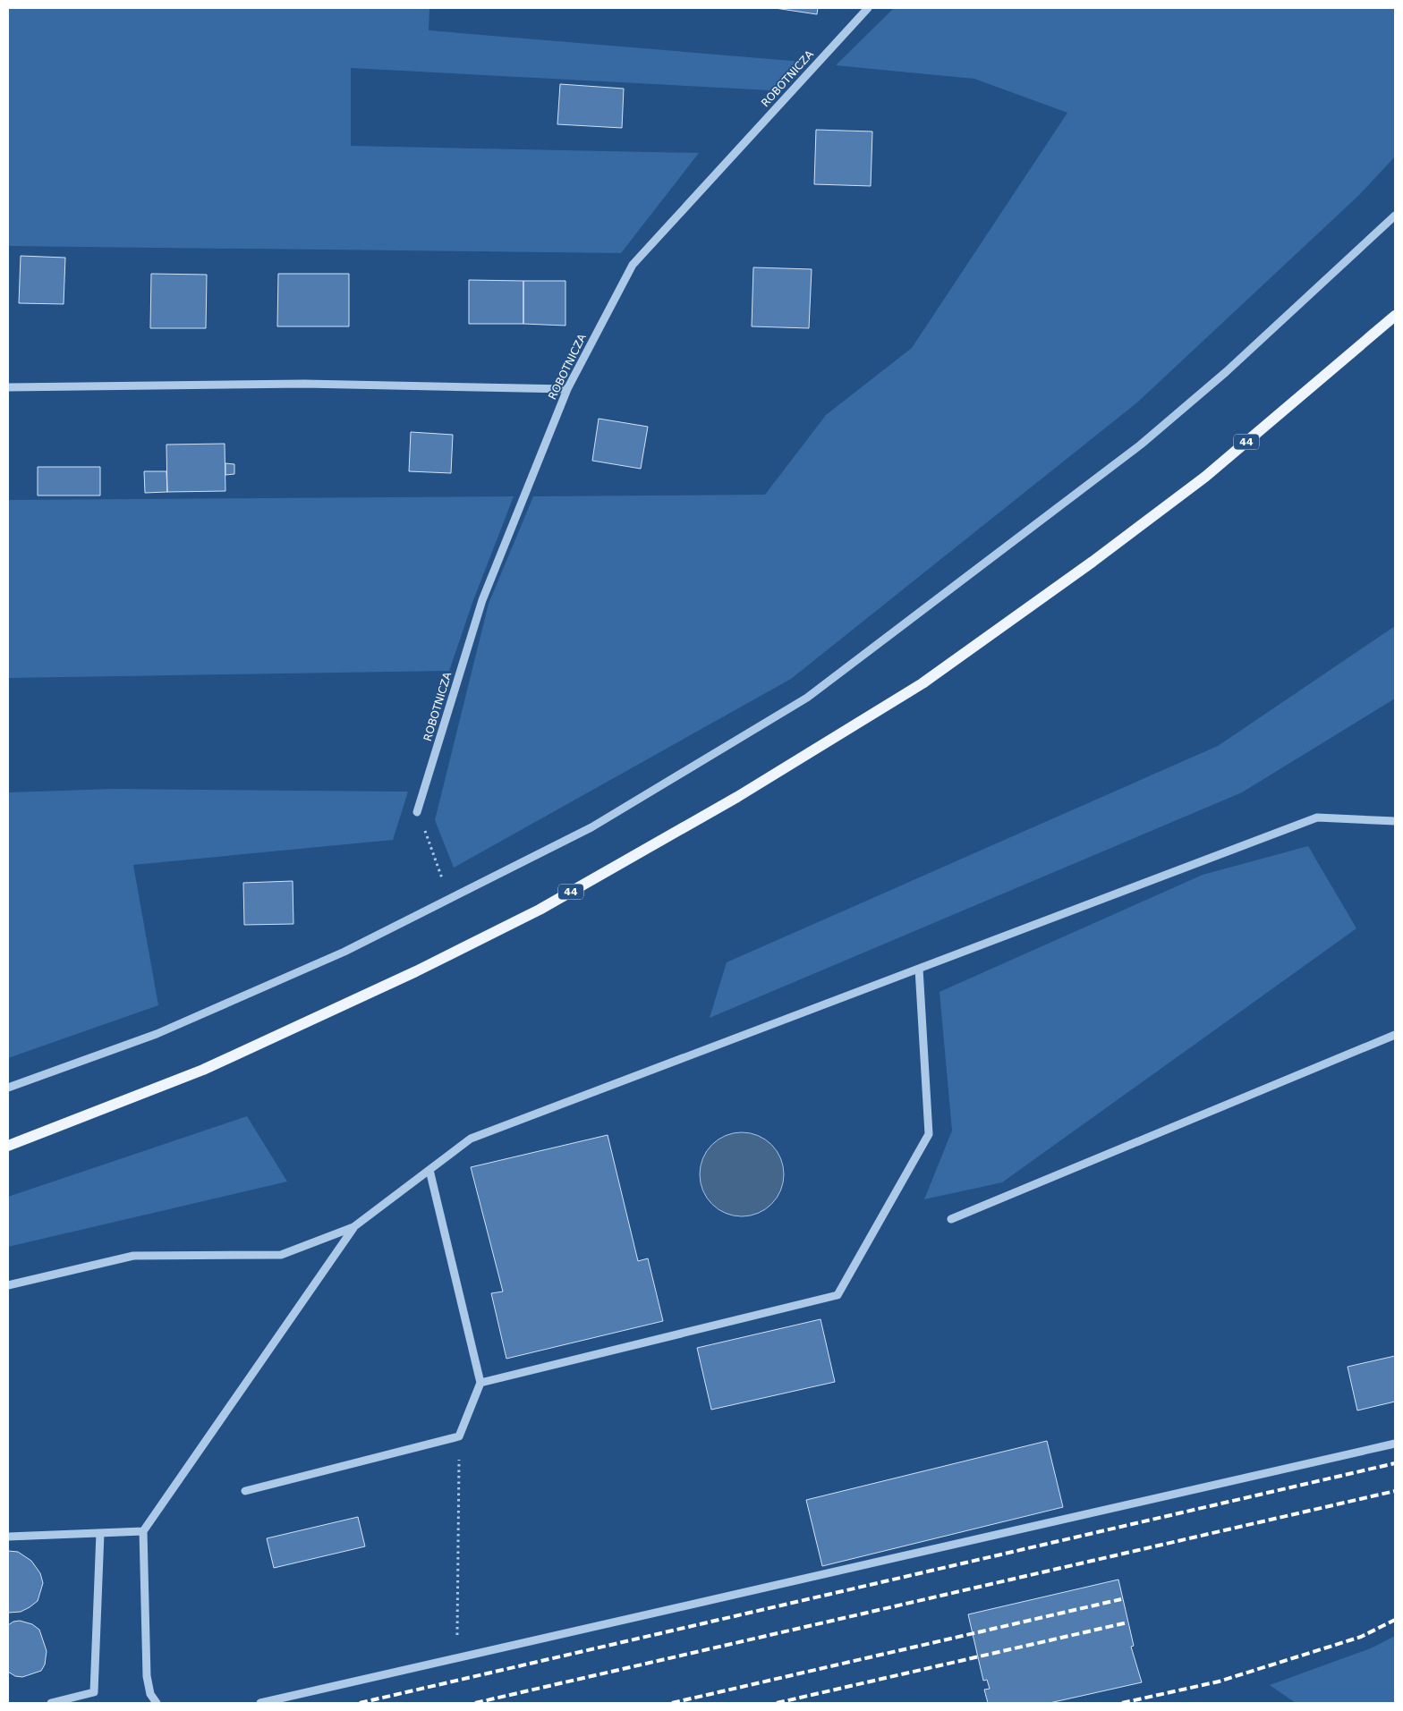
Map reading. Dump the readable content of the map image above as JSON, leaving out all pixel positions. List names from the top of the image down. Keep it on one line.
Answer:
{"streets":{"main road":["44"],"street":["ROBOTNICZA"]}}
